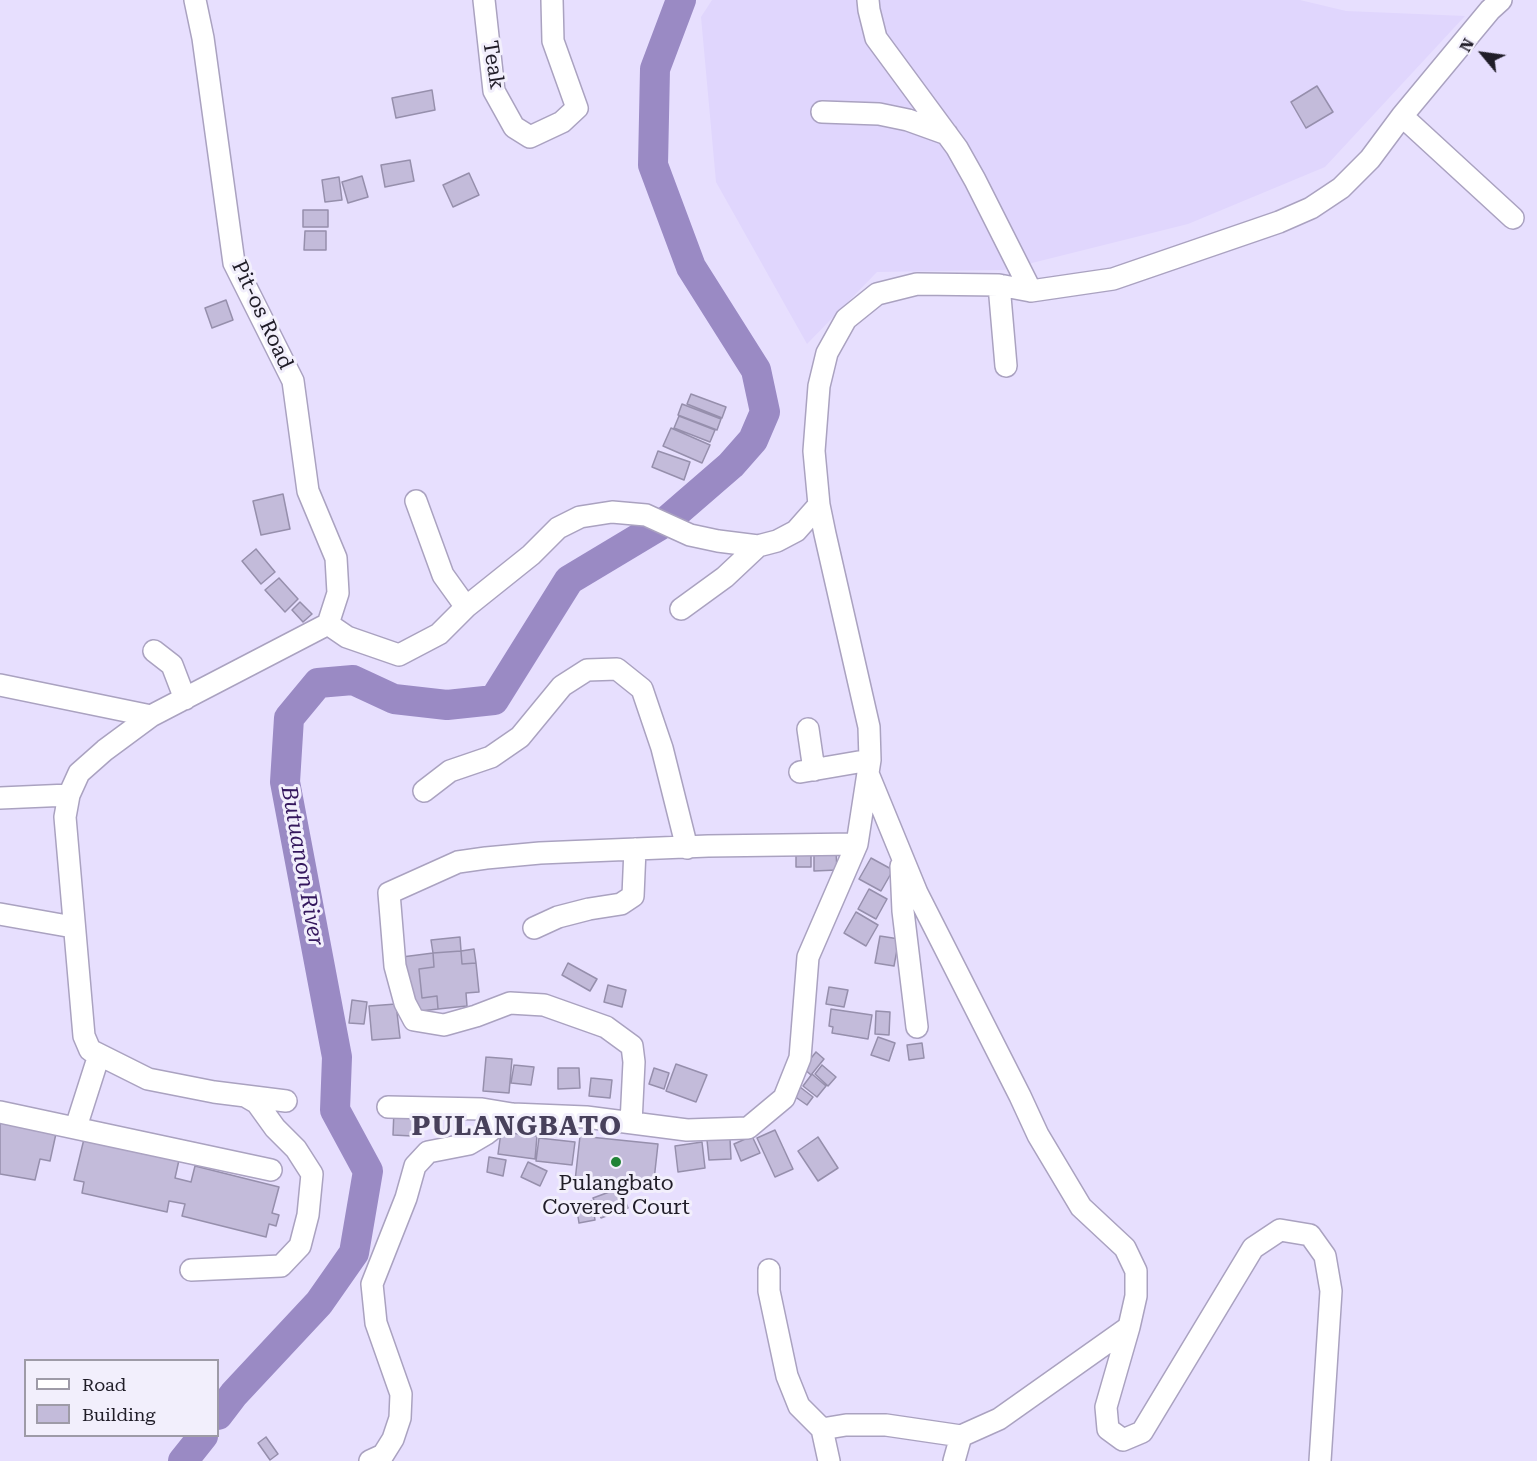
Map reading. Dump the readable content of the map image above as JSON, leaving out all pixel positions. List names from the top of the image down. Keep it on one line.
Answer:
{"streets":{"street":["Teak","Pit-os Road"]},"districts":["PULANGBATO"],"water":["Butuanon River"],"places":["Pulangbato Covered Court"],"legend":["Road","Building"],"north":"top left"}
